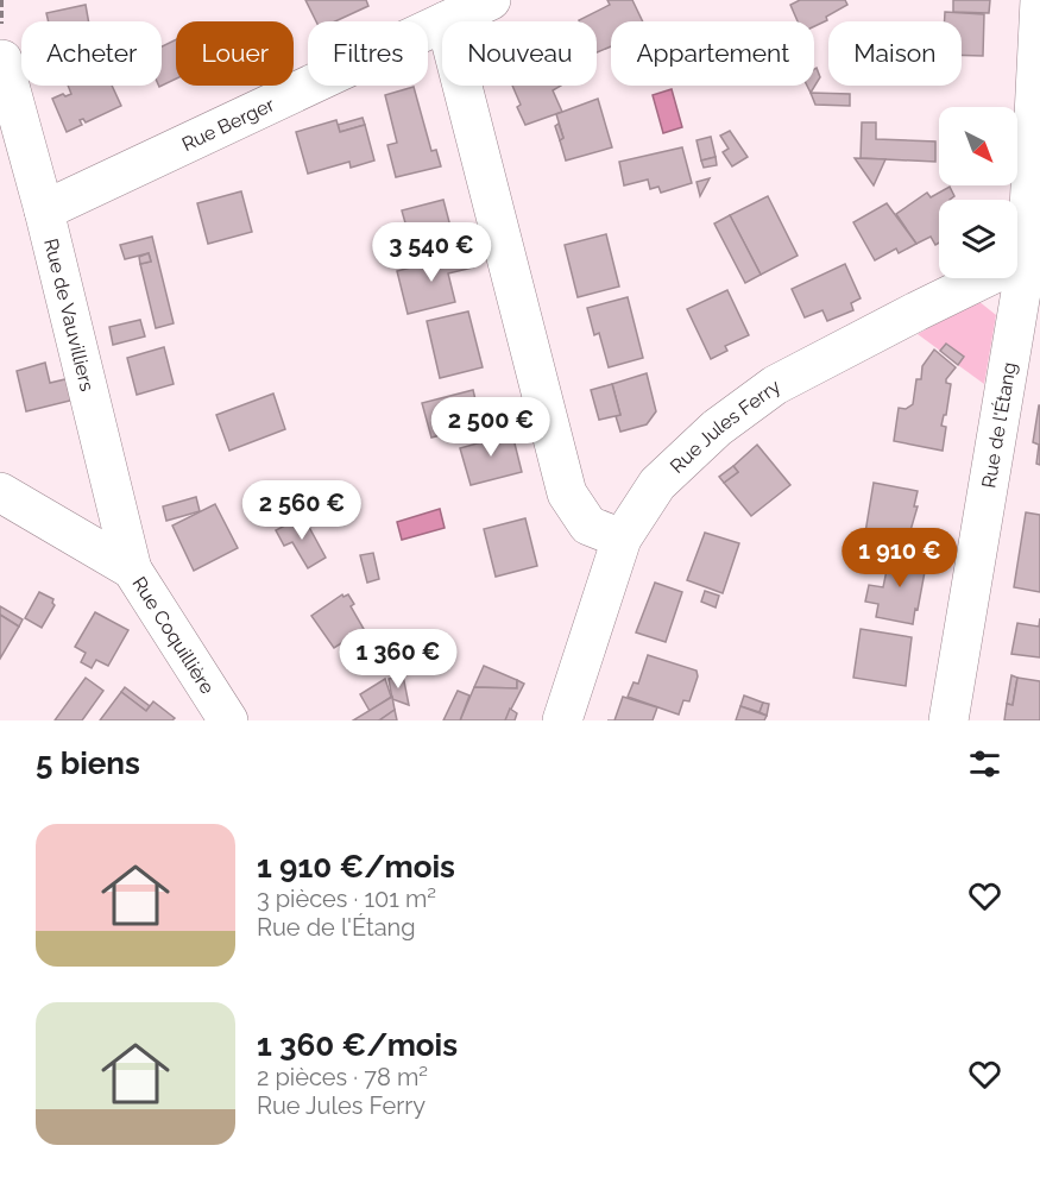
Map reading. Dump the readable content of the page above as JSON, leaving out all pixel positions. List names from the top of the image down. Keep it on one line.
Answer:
{"streets":{"street":["Rue Berger","Rue de Vauvilliers","Rue de l'Étang","Rue Jules Ferry","Rue Coquillière"]},"crossings":[["Rue Berger","Rue de Vauvilliers"],["Rue de Vauvilliers","Rue Coquillière"],["Rue de l'Étang","Rue Jules Ferry"]],"north":"bottom right","page":{"chip":["Acheter","Louer","Filtres","Nouveau","Appartement","Maison"],"price":["3 540 €","2 500 €","2 560 €","1 910 €","1 360 €"],"heading":"5 biens","list":[{"name":"1 910 €/mois","note":"3 pièces · 101 m² · Rue de l'Étang"},{"name":"1 360 €/mois","note":"2 pièces · 78 m² · Rue Jules Ferry"}]}}
